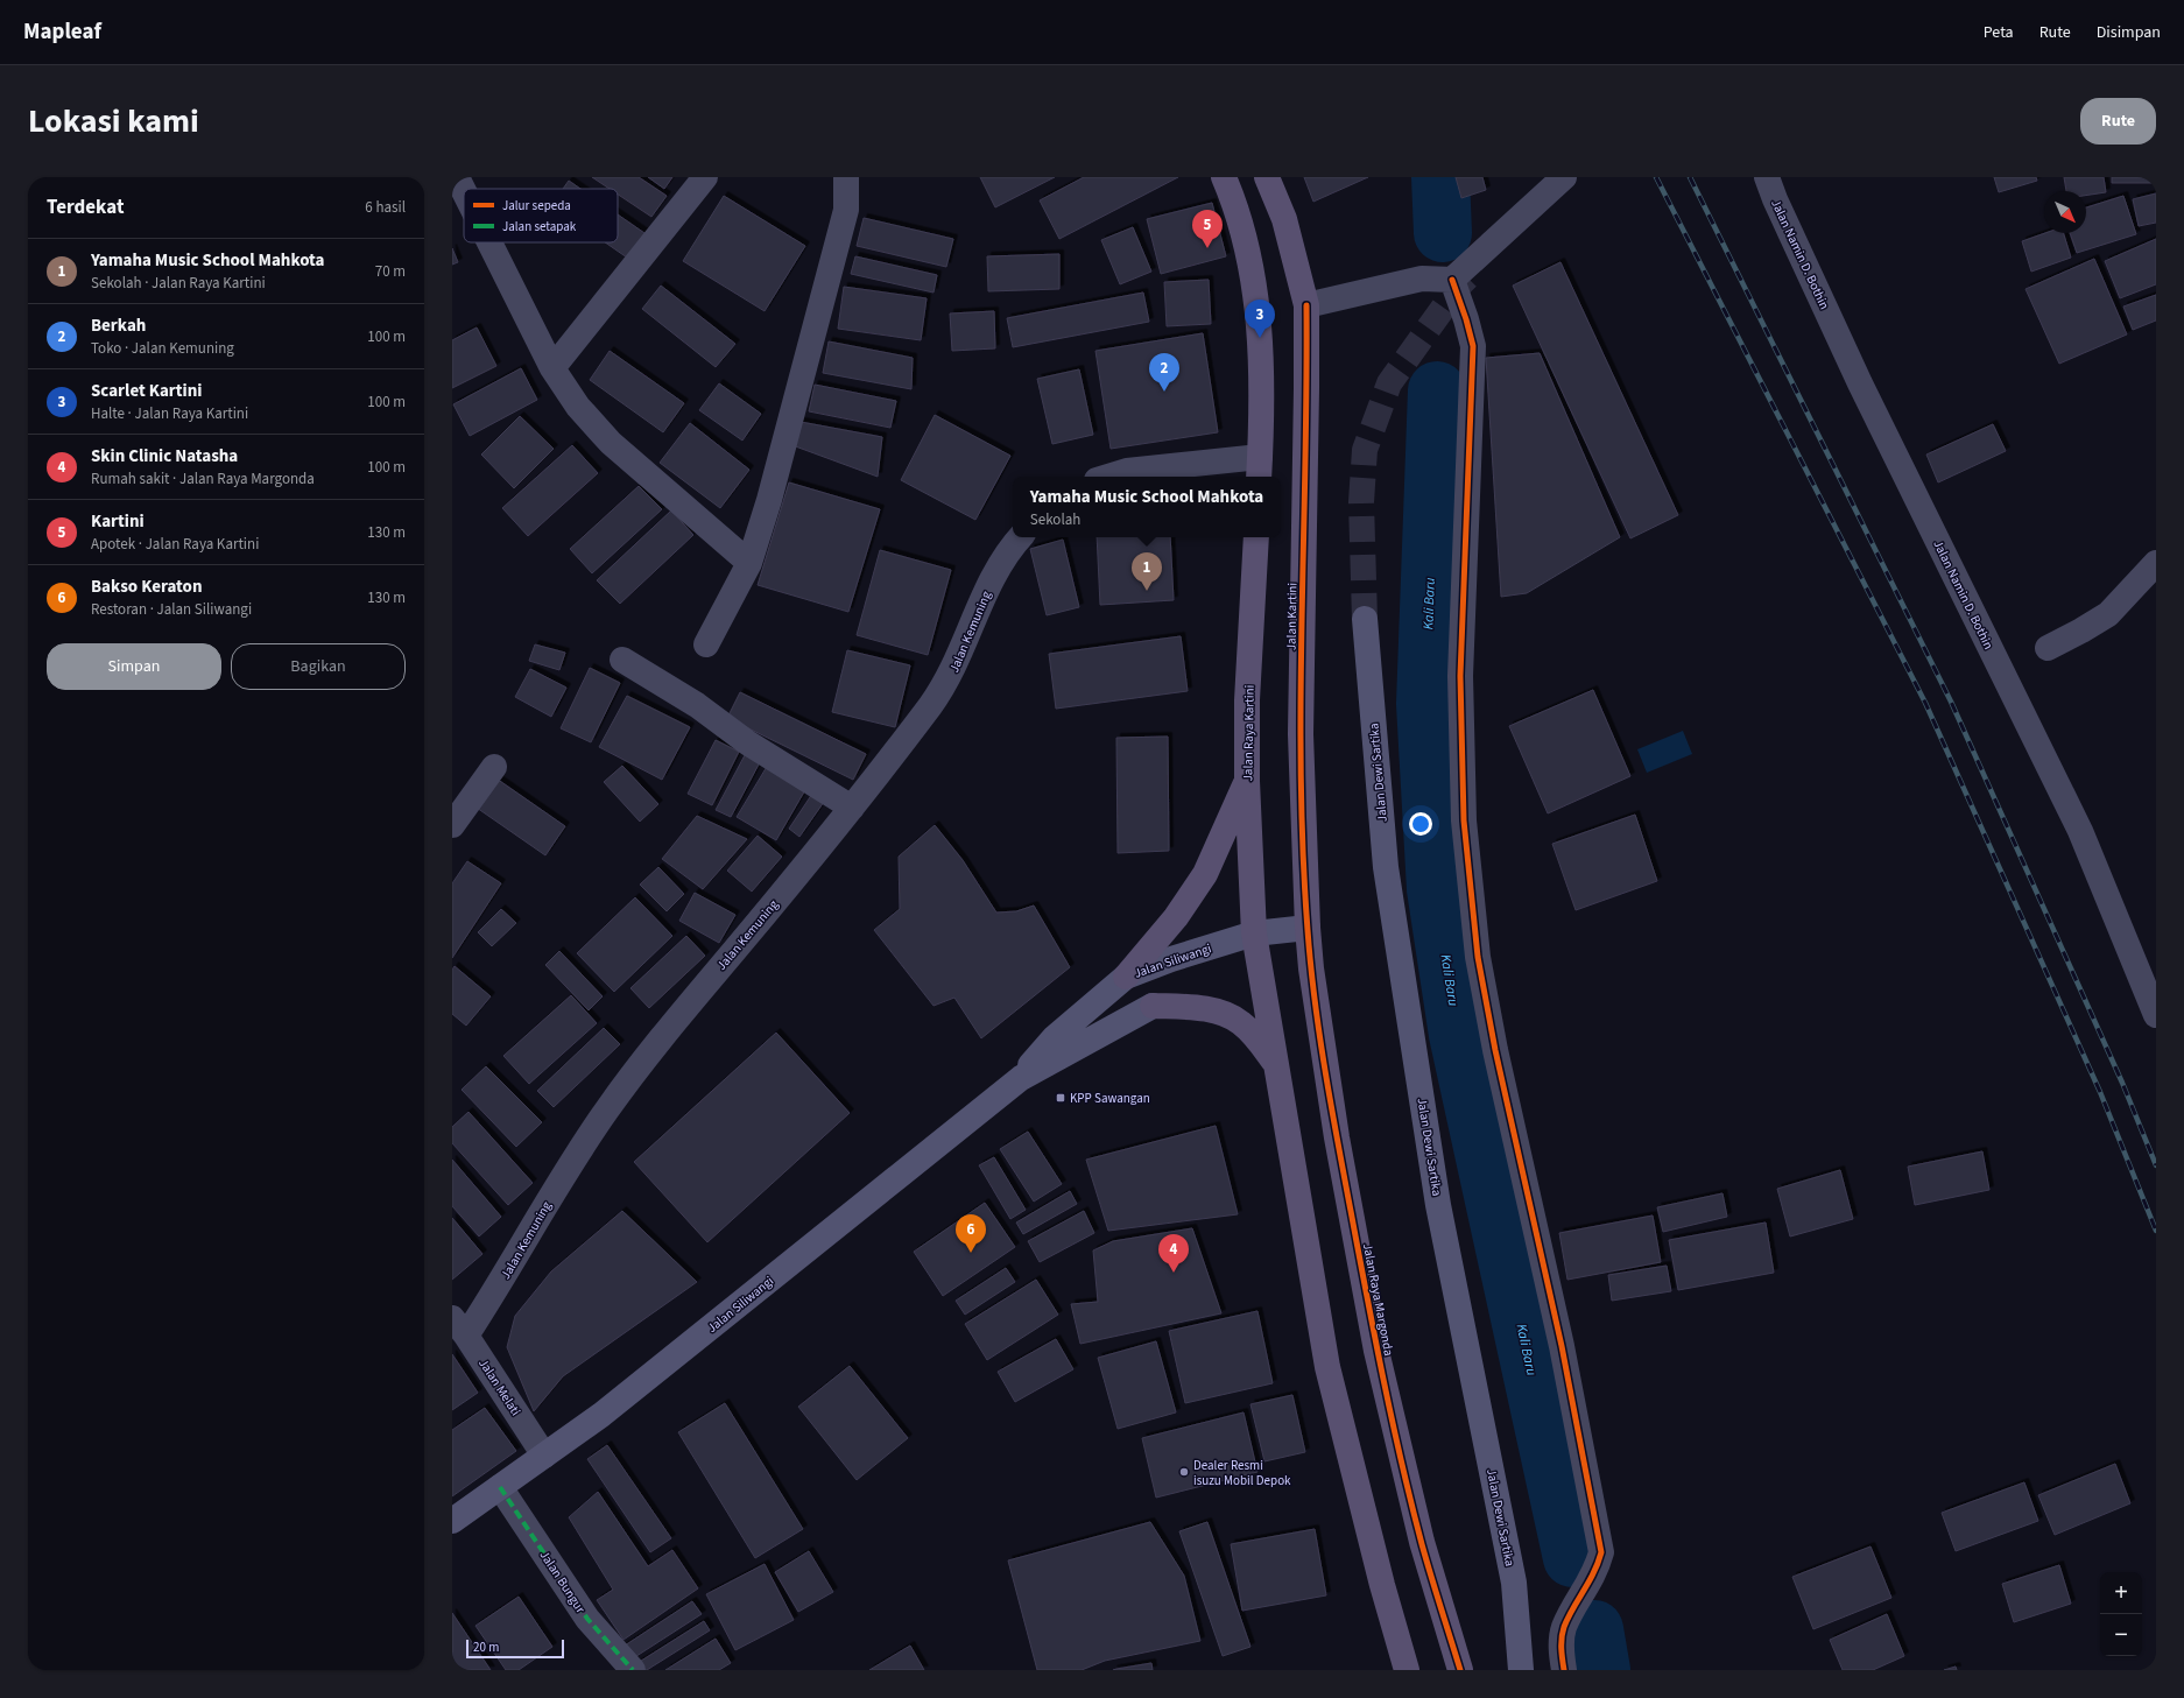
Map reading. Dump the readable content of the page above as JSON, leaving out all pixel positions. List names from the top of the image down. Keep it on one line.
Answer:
{"streets":{"main road":["Jalan Kartini","Jalan Raya Kartini","Jalan Dewi Sartika","Jalan Siliwangi","Jalan Raya Margonda"],"street":["Jalan Namin D. Bothin","Jalan Kemuning","Jalan Melati","Jalan Bungur"]},"crossings":[["Jalan Kartini","Jalan Siliwangi"],["Jalan Kartini","Jalan Raya Margonda"],["Jalan Kemuning","Jalan Melati"],["Jalan Raya Kartini","Jalan Siliwangi"],["Jalan Siliwangi","Jalan Raya Margonda"],["Jalan Siliwangi","Jalan Melati"],["Jalan Siliwangi","Jalan Bungur"]],"water":["Kali Baru"],"places":{"transit":["KPP Sawangan"],"other":["Dealer Resmi isuzu Mobil Depok"]},"legend":["Jalur sepeda","Jalan setapak"],"scale_bar":"20 m","north":"bottom right","page":{"header":"Mapleaf","nav":["Peta","Rute","Disimpan"],"title":"Lokasi kami","buttons":["Rute",["Simpan","Bagikan"]],"heading":["Terdekat","6 hasil"],"pins":["5","3","2","1","6","4"],"list":[{"mark":"1","name":"Yamaha Music School Mahkota","note":"Sekolah · Jalan Raya Kartini","value":"70 m"},{"mark":"2","name":"Berkah","note":"Toko · Jalan Kemuning","value":"100 m"},{"mark":"3","name":"Scarlet Kartini","note":"Halte · Jalan Raya Kartini","value":"100 m"},{"mark":"4","name":"Skin Clinic Natasha","note":"Rumah sakit · Jalan Raya Margonda","value":"100 m"},{"mark":"5","name":"Kartini","note":"Apotek · Jalan Raya Kartini","value":"130 m"},{"mark":"6","name":"Bakso Keraton","note":"Restoran · Jalan Siliwangi","value":"130 m"}],"popup":["Yamaha Music School Mahkota","Sekolah"],"map_buttons":["+","−"],"scale":"20 m"}}
